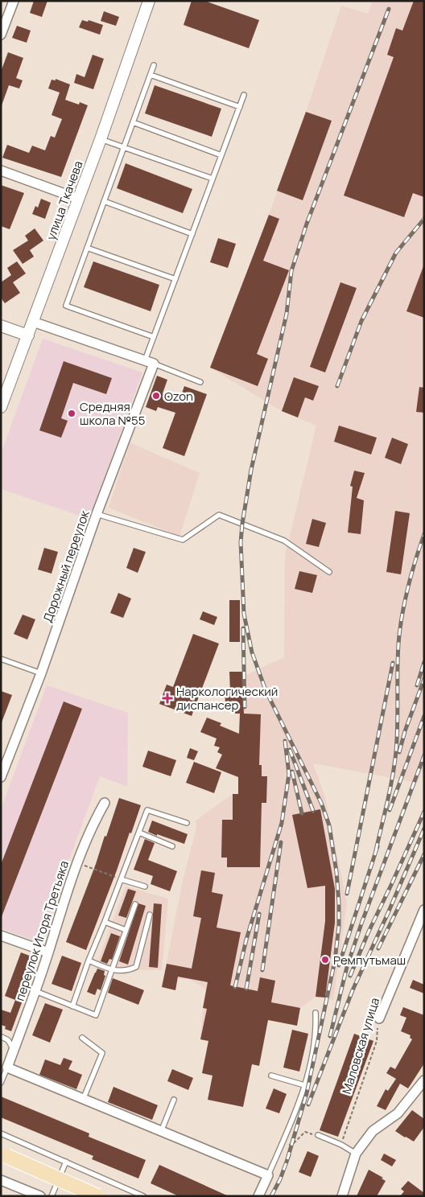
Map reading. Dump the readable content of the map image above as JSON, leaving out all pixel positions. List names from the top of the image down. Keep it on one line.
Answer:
{"streets":{"street":["улица Ткачева","Дорожный переулок","переулок Игоря Третьяка","Маловская улица"]},"places":{"other":["Ozon","Средняя школа №55","Ремпутьмаш"],"health":["Наркологический диспансер"]}}
